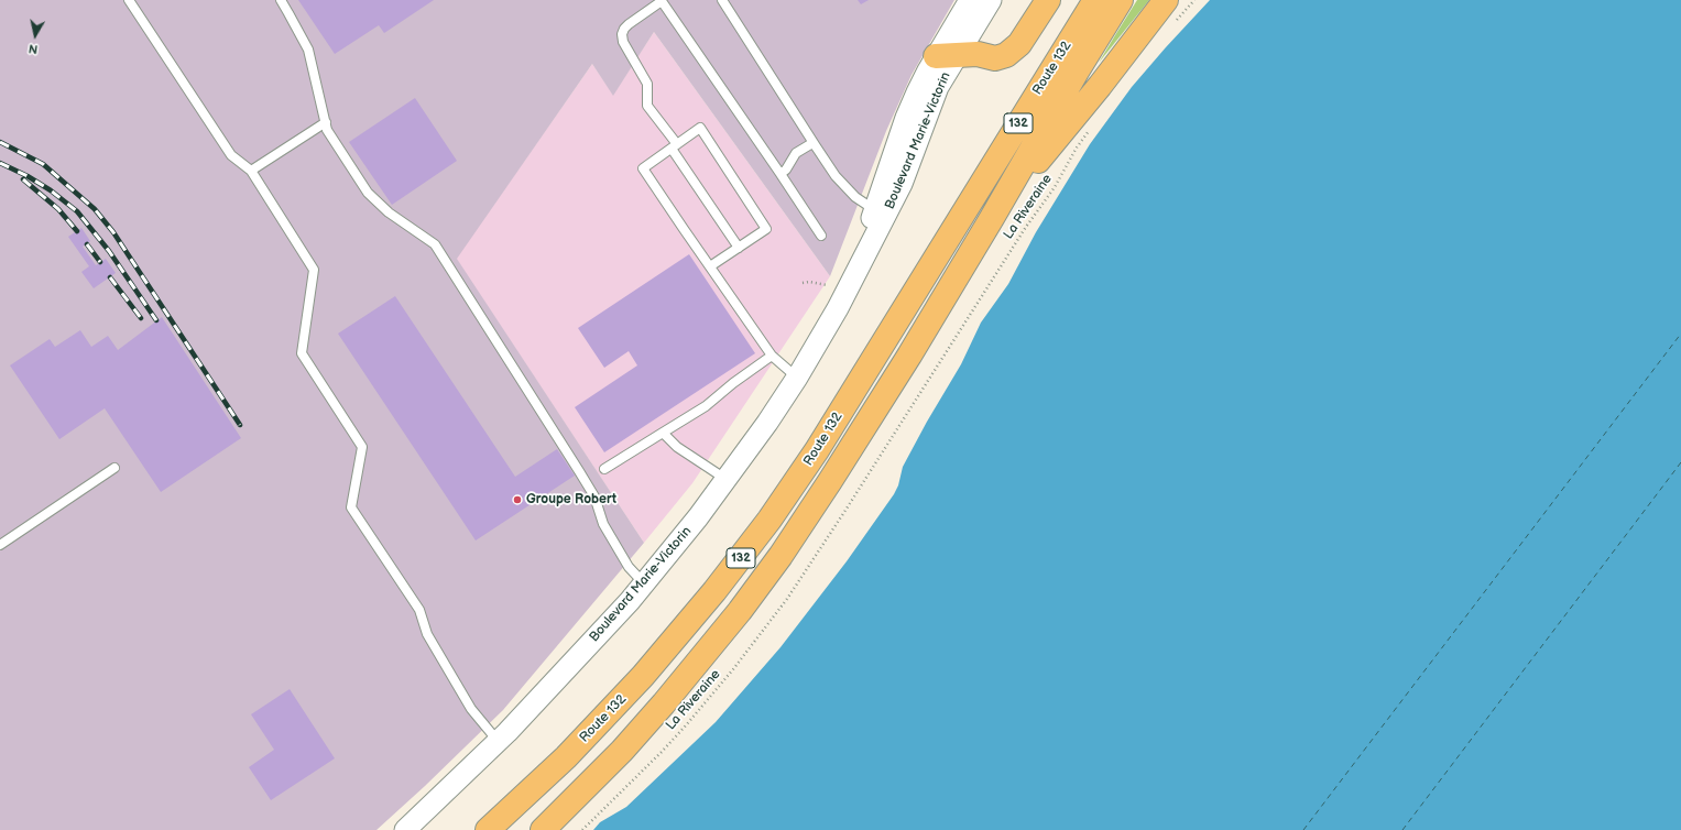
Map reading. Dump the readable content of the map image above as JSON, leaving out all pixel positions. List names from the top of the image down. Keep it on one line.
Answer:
{"streets":{"highway":["Route 132","132"],"street":["Boulevard Marie-Victorin"],"path":["La Riveraine"]},"places":["Groupe Robert"],"north":"bottom"}
